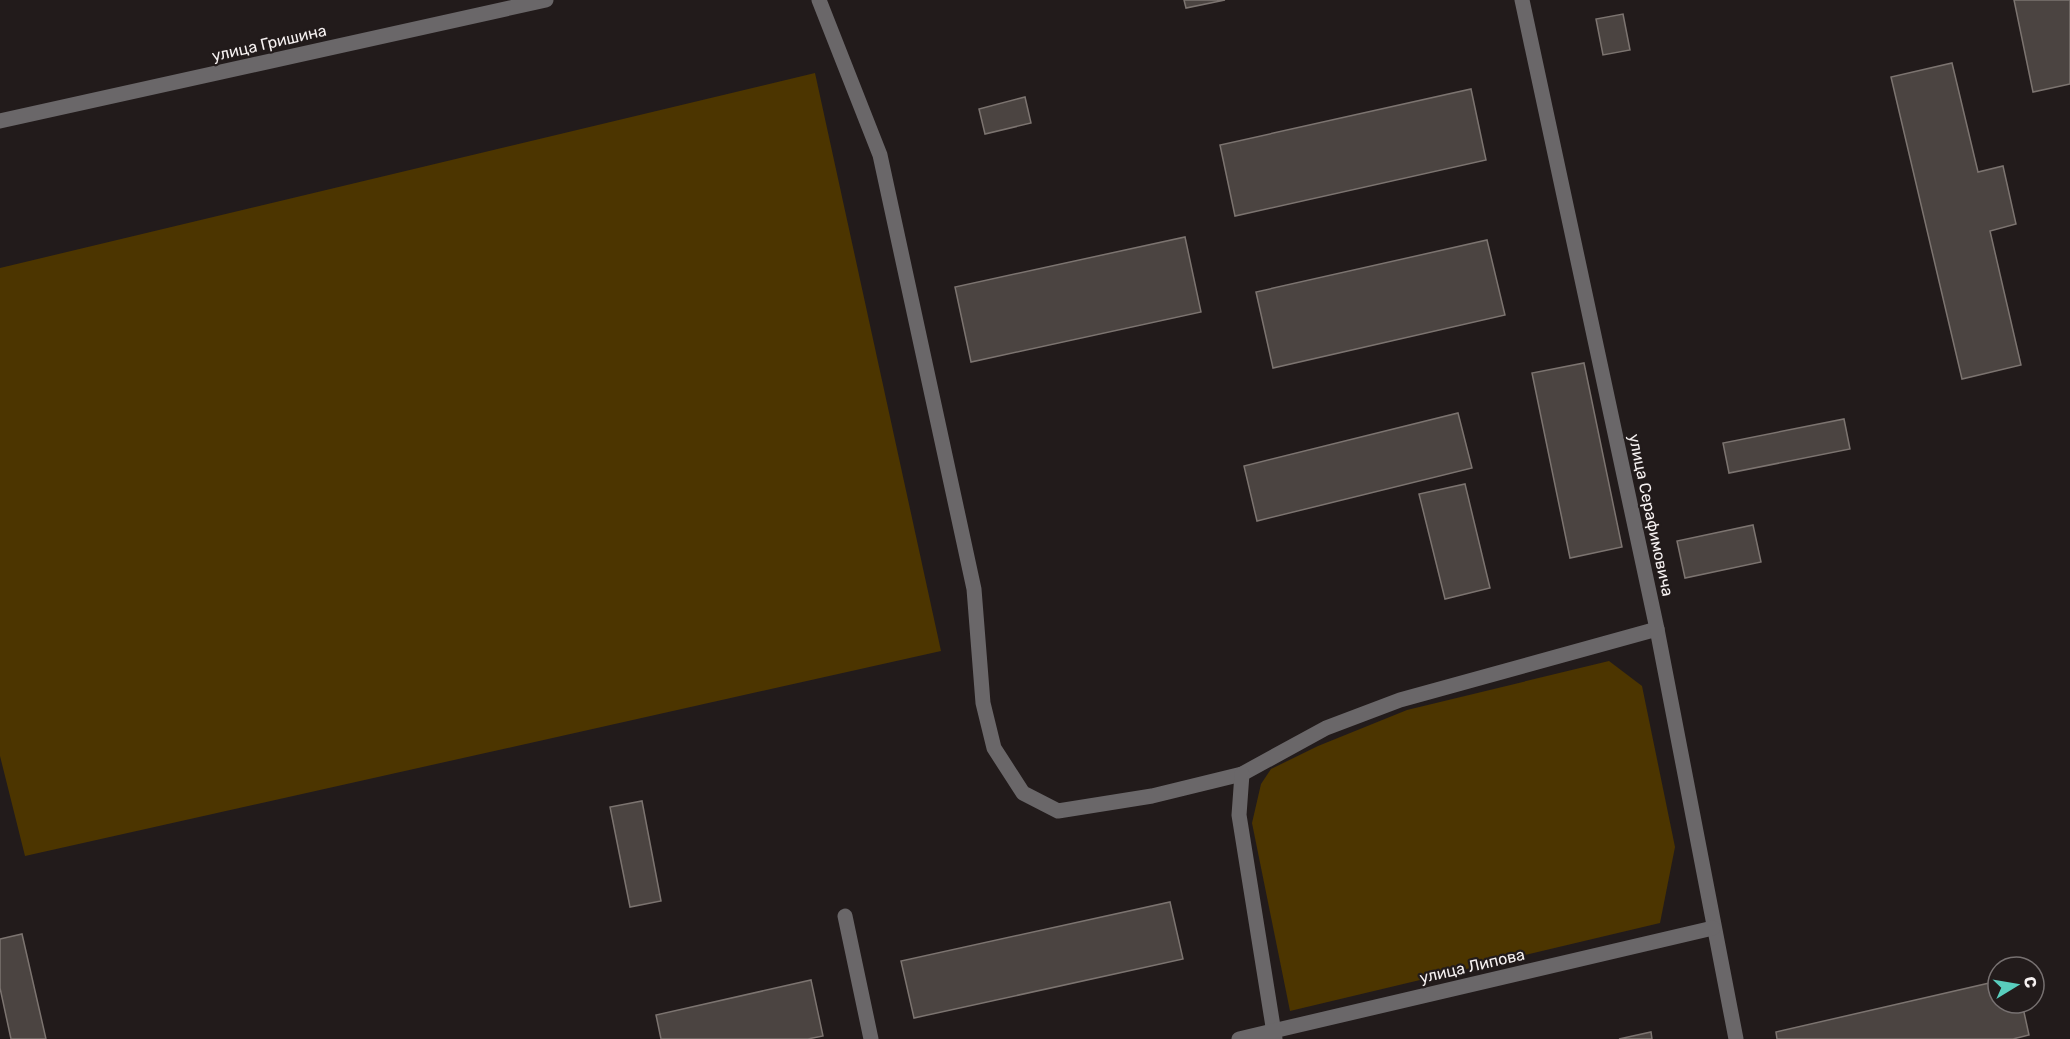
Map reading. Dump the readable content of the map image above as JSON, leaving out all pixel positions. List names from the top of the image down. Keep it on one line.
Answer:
{"streets":{"street":["улица Гришина","улица Серафимовича","улица Липова"]},"crossings":[["улица Серафимовича","улица Липова"]],"north":"right"}
